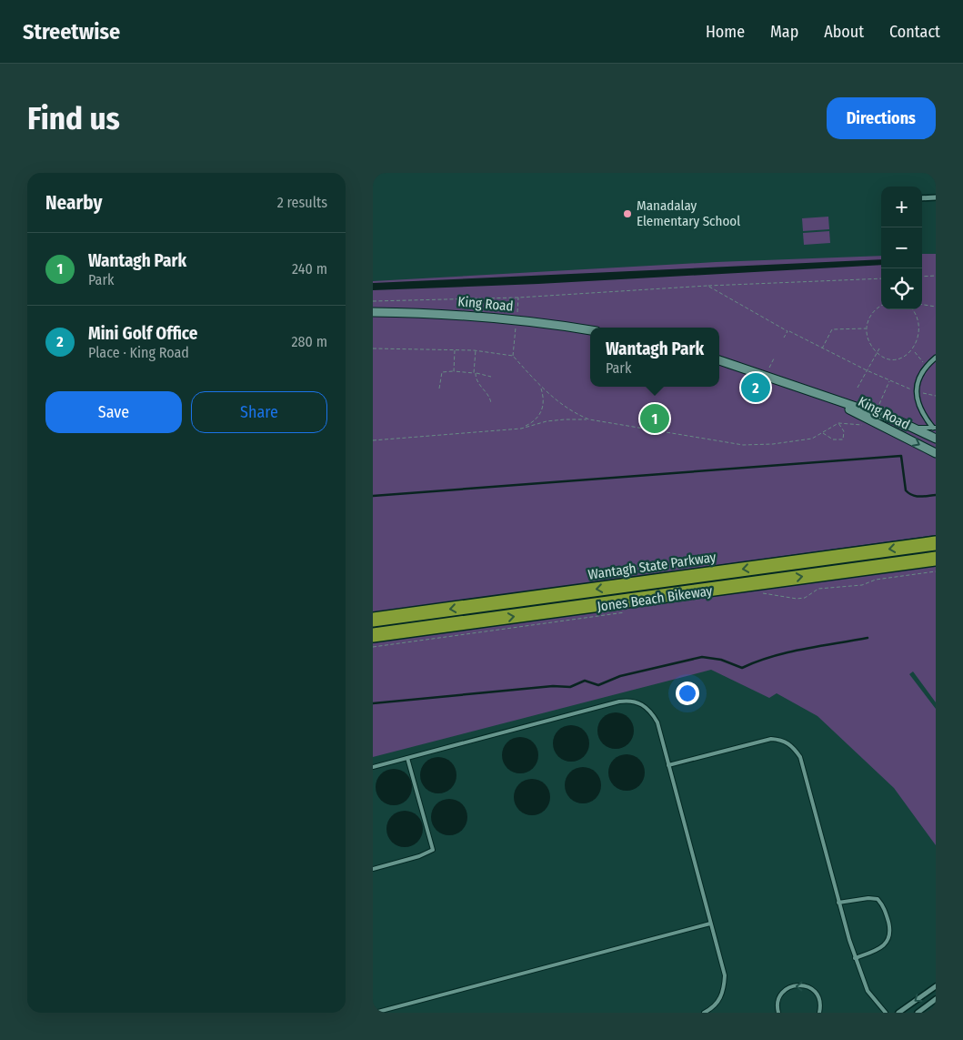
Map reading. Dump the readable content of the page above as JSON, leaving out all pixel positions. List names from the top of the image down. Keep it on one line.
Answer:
{"streets":{"highway":["Wantagh State Parkway"],"street":["King Road"],"path":["Jones Beach Bikeway"]},"places":["Manadalay Elementary School"],"page":{"header":"Streetwise","nav":["Home","Map","About","Contact"],"buttons":["Directions",["Save","Share"]],"title":"Find us","heading":["Nearby","2 results"],"map_buttons":["+","−"],"list":[{"mark":"1","name":"Wantagh Park","note":"Park","value":"240 m"},{"mark":"2","name":"Mini Golf Office","note":"Place · King Road","value":"280 m"}],"popup":["Wantagh Park","Park"],"pins":["2","1"]}}
